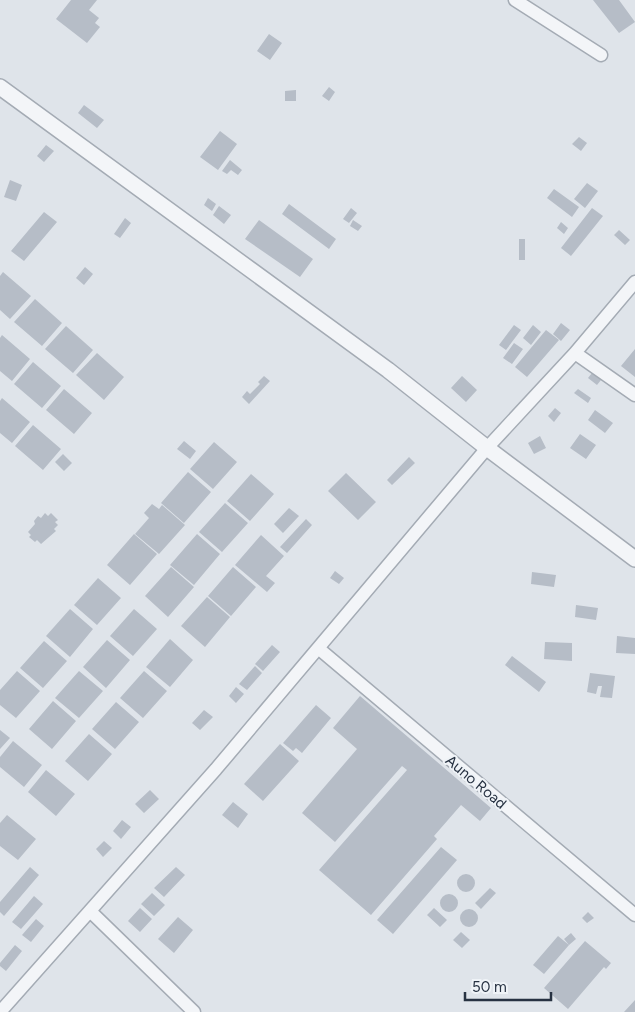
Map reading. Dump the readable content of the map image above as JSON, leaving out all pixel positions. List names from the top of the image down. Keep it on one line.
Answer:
{"streets":{"street":["Auno Road"]},"scale_bar":"50 m"}
